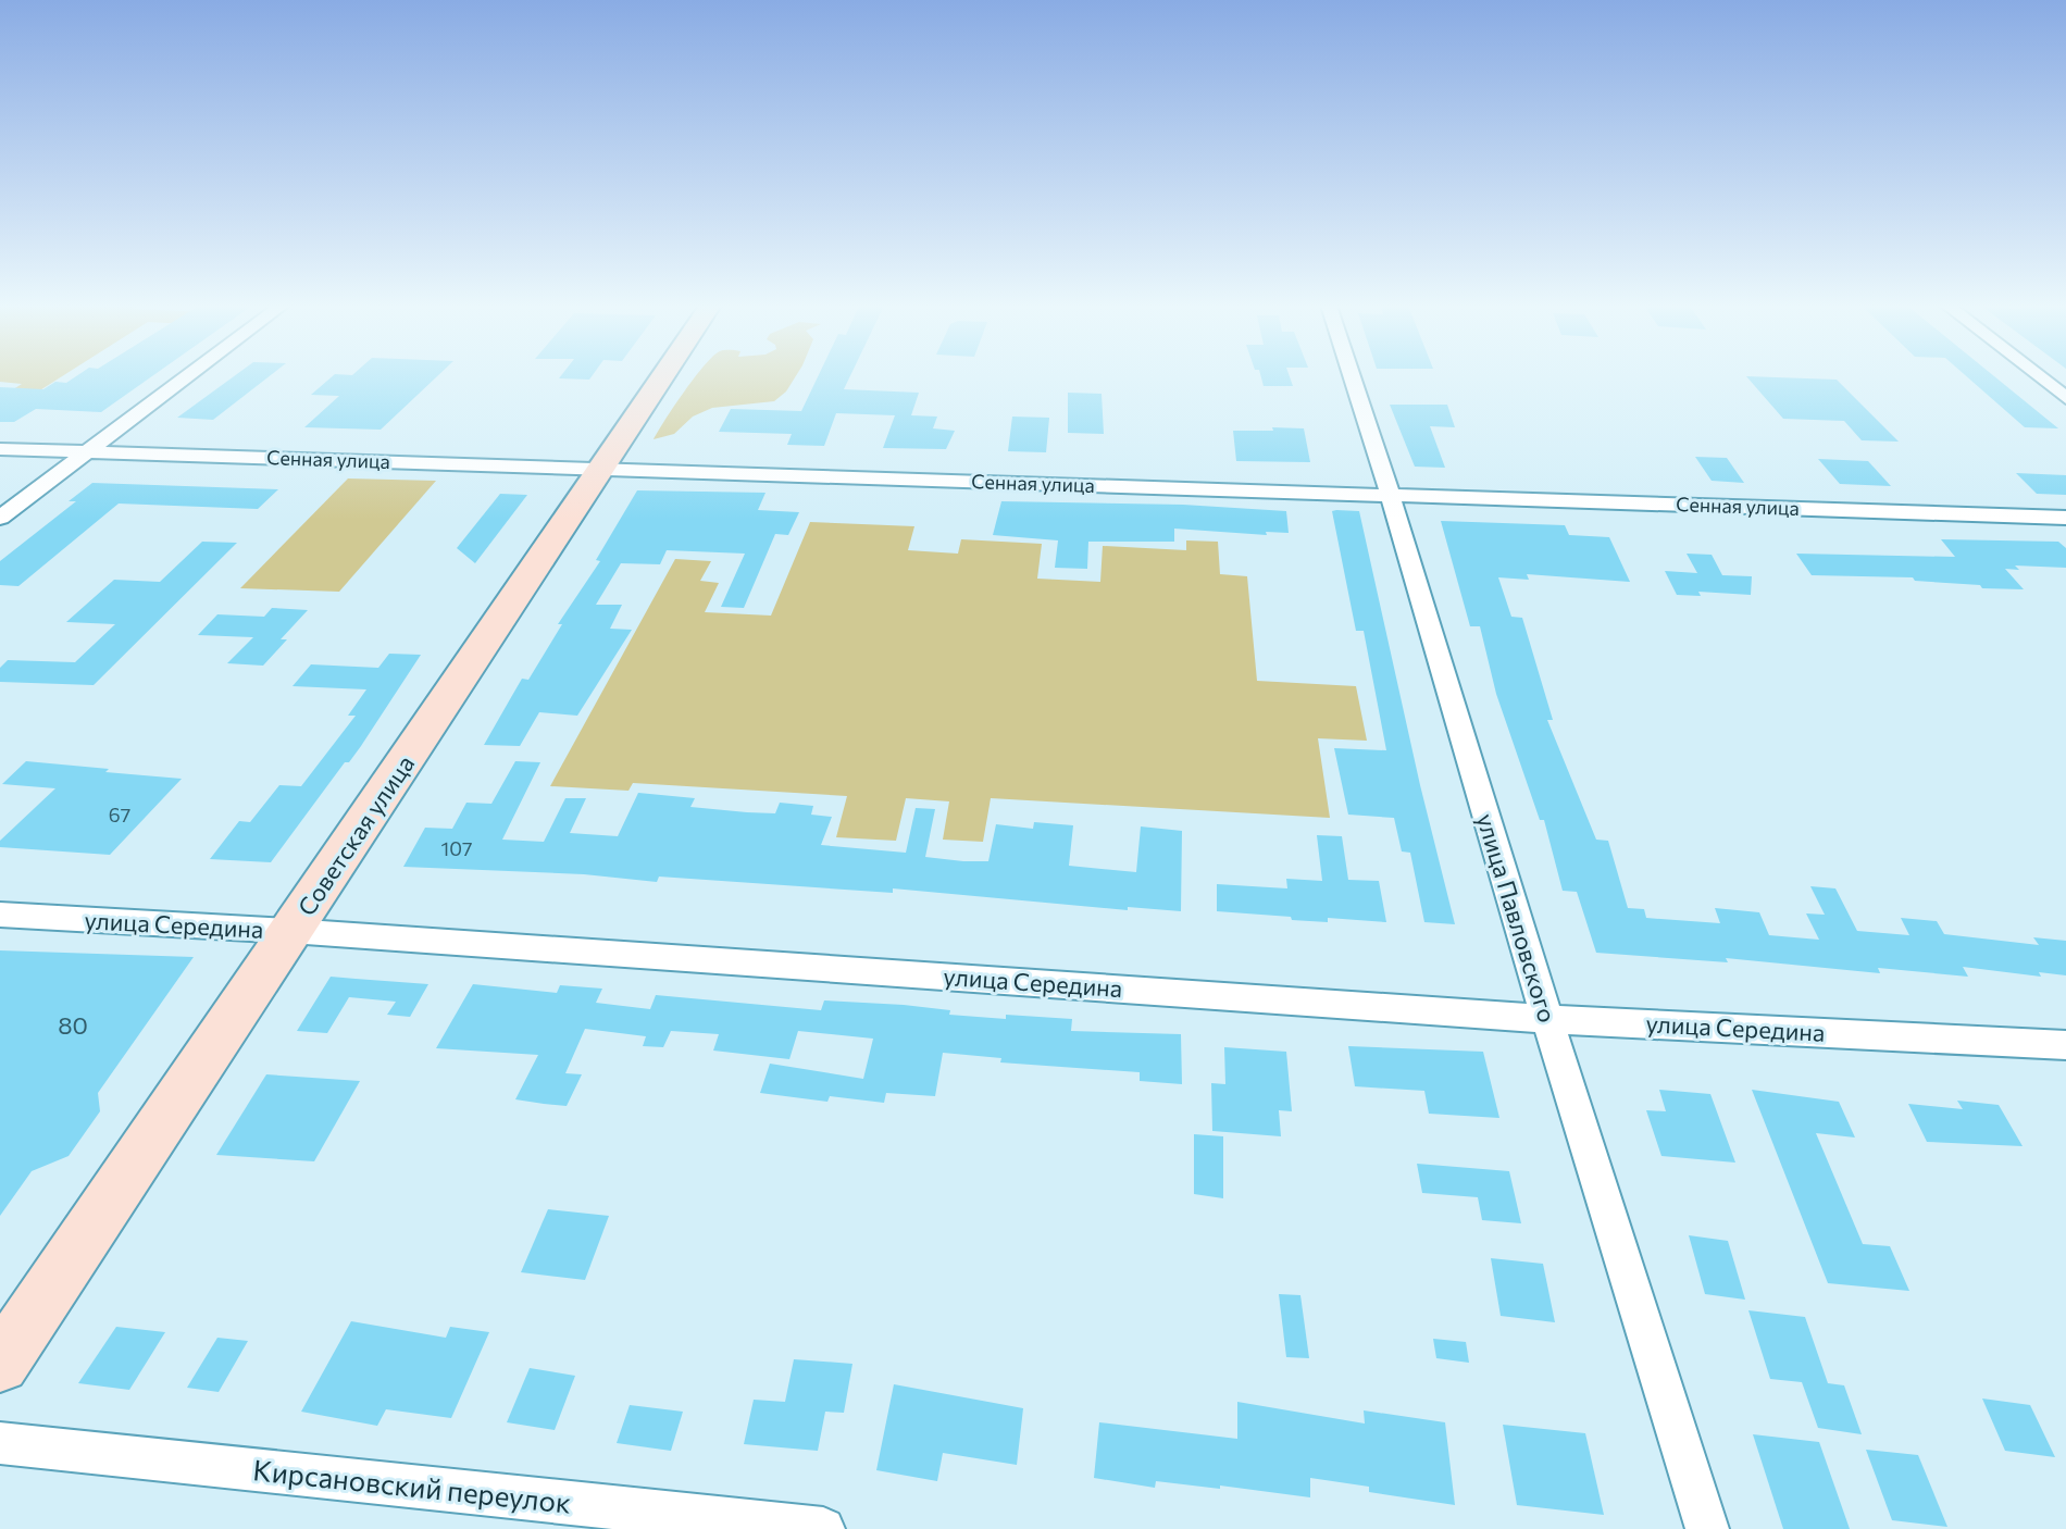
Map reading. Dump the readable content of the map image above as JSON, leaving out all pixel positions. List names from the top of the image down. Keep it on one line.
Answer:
{"streets":{"street":["Сенная улица","Советская улица","улица Павловского","улица Середина","Кирсановский переулок"]},"crossings":[["Сенная улица","Советская улица"],["Сенная улица","улица Павловского"],["Советская улица","улица Середина"],["улица Павловского","улица Середина"]],"house_numbers":["67","107","80"]}
